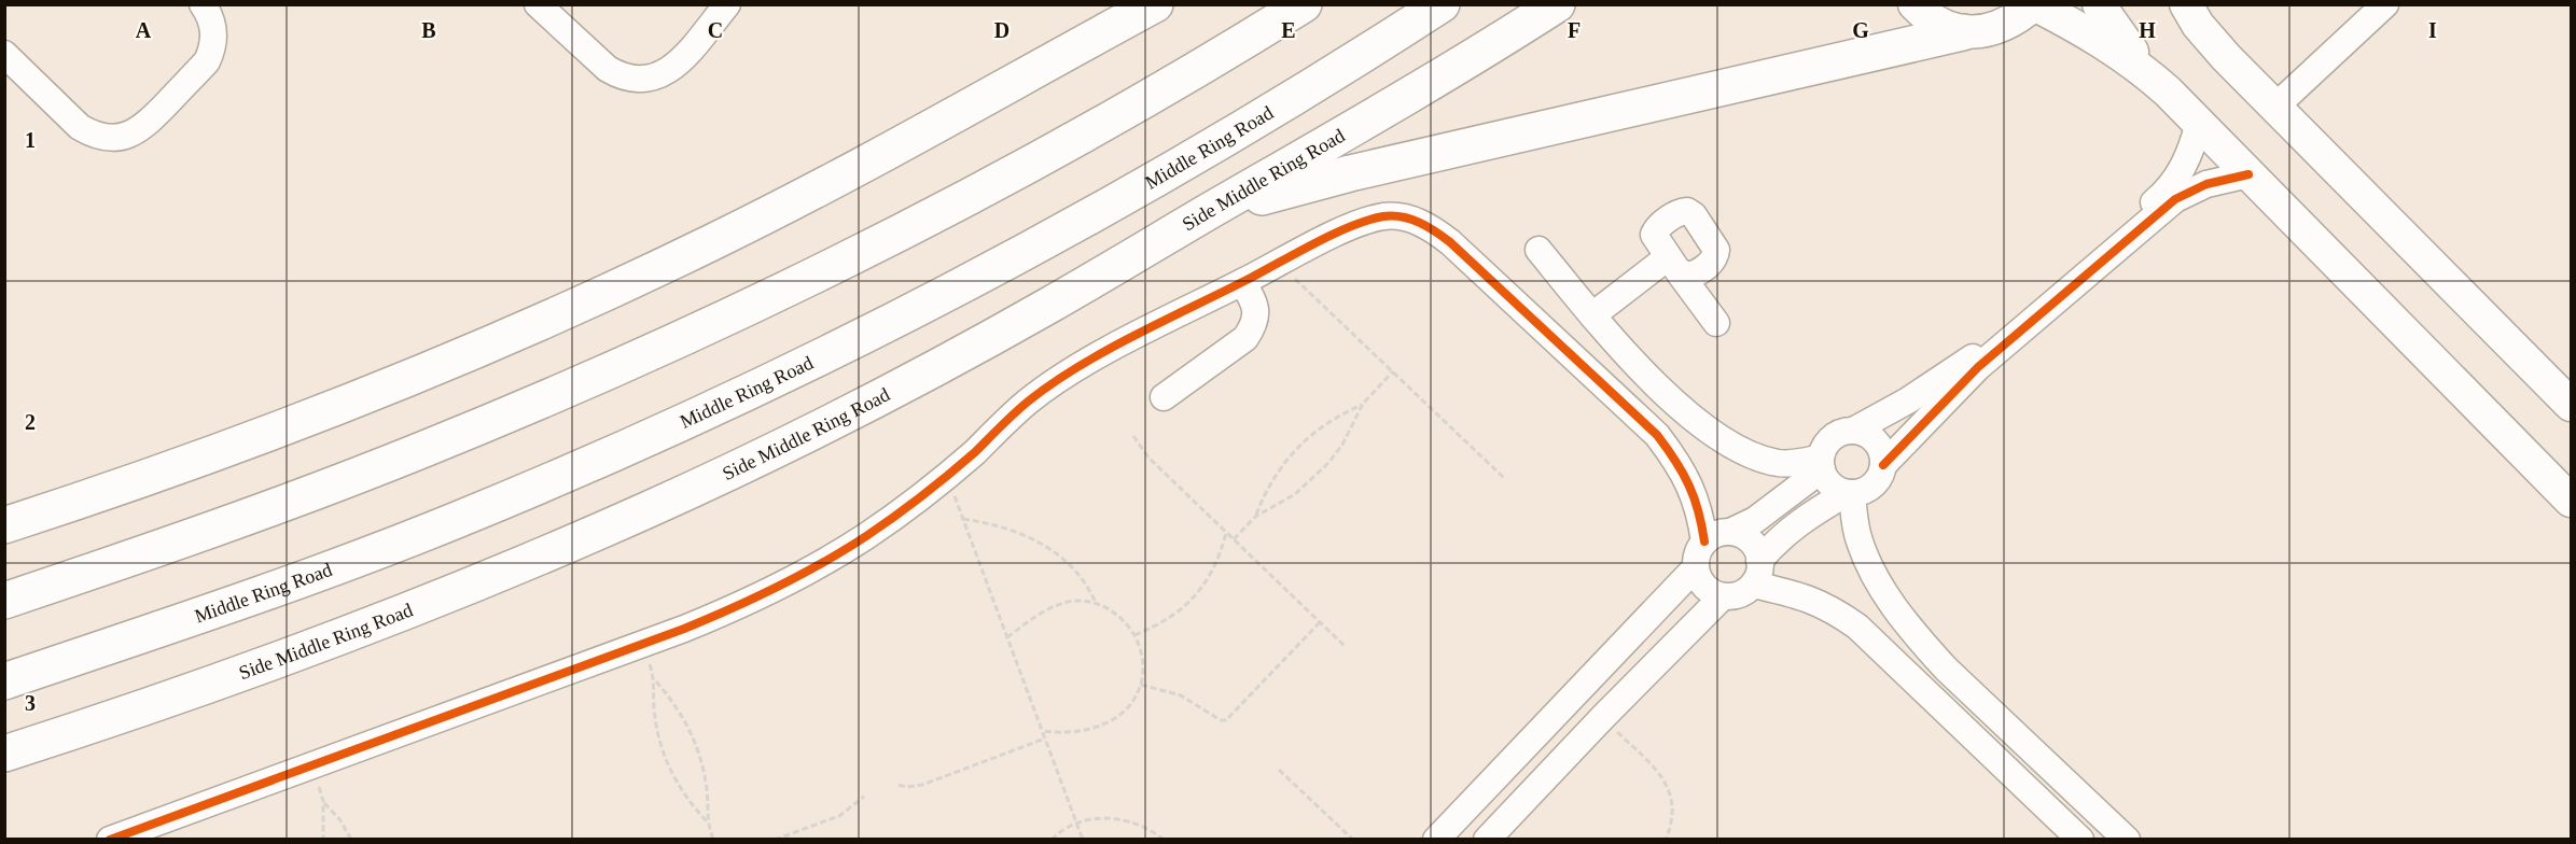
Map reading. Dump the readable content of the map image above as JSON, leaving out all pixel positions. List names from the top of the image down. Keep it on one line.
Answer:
{"streets":{"highway":["Middle Ring Road","Side Middle Ring Road"]},"grid":{"columns":["A","B","C","D","E","F","G","H","I"],"rows":["1","2","3"]}}
